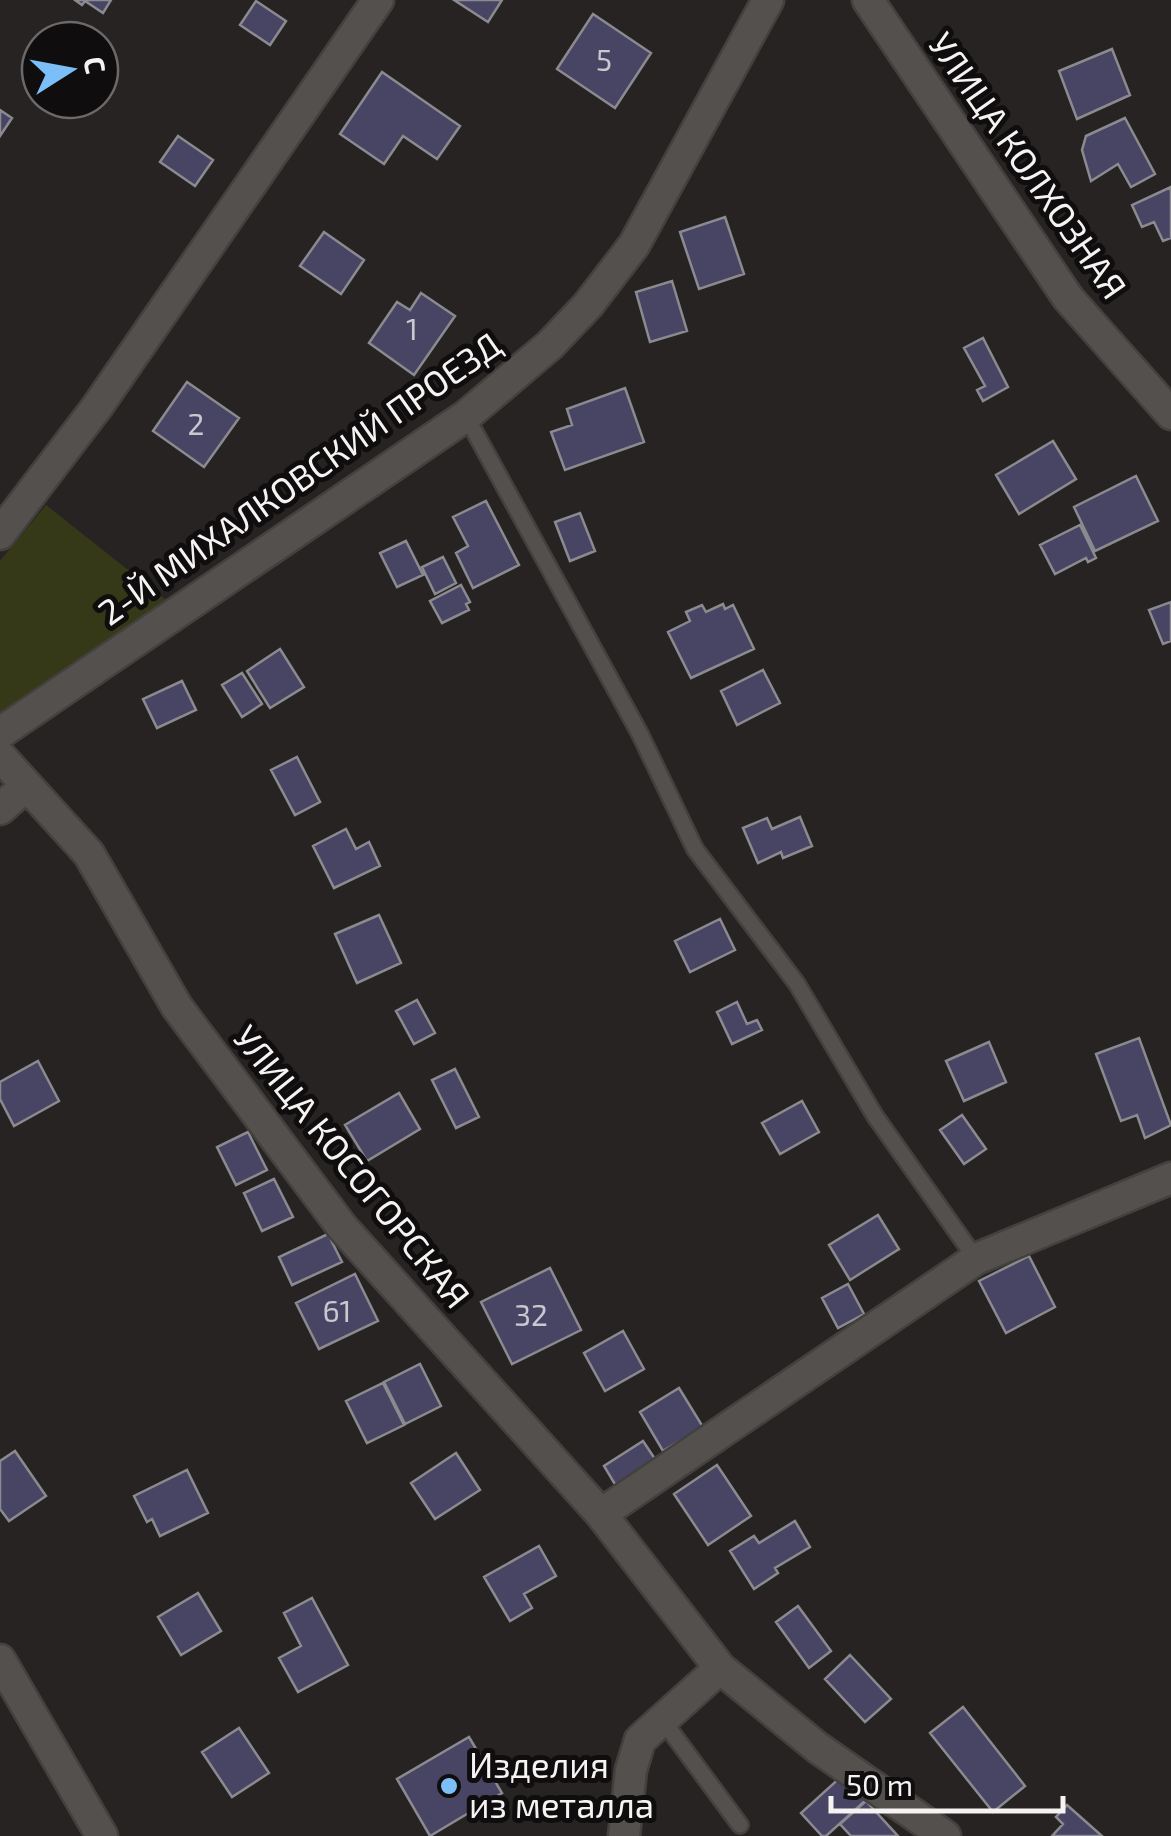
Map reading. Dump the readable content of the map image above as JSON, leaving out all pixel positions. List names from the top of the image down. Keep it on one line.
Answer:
{"streets":{"street":["УЛИЦА КОЛХОЗНАЯ","2-Й МИХАЛКОВСКИЙ ПРОЕЗД","УЛИЦА КОСОГОРСКАЯ"]},"places":["Изделия из металла"],"house_numbers":["5","1","2","61","32"],"scale_bar":"50 m","north":"right"}
